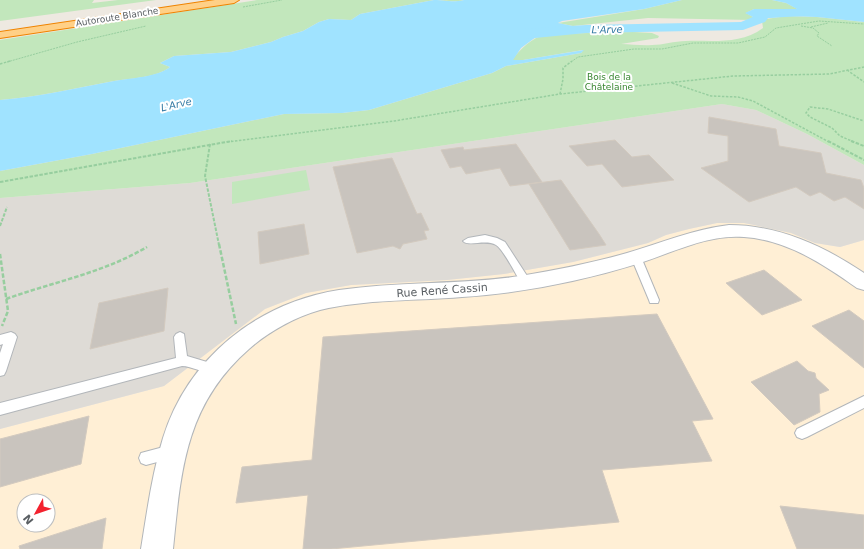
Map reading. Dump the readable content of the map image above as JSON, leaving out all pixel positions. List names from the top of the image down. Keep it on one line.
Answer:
{"streets":{"highway":["Autoroute Blanche"],"street":["Rue René Cassin"]},"water":["L'Arve"],"parks":["Bois de la Châtelaine"],"north":"bottom left"}
